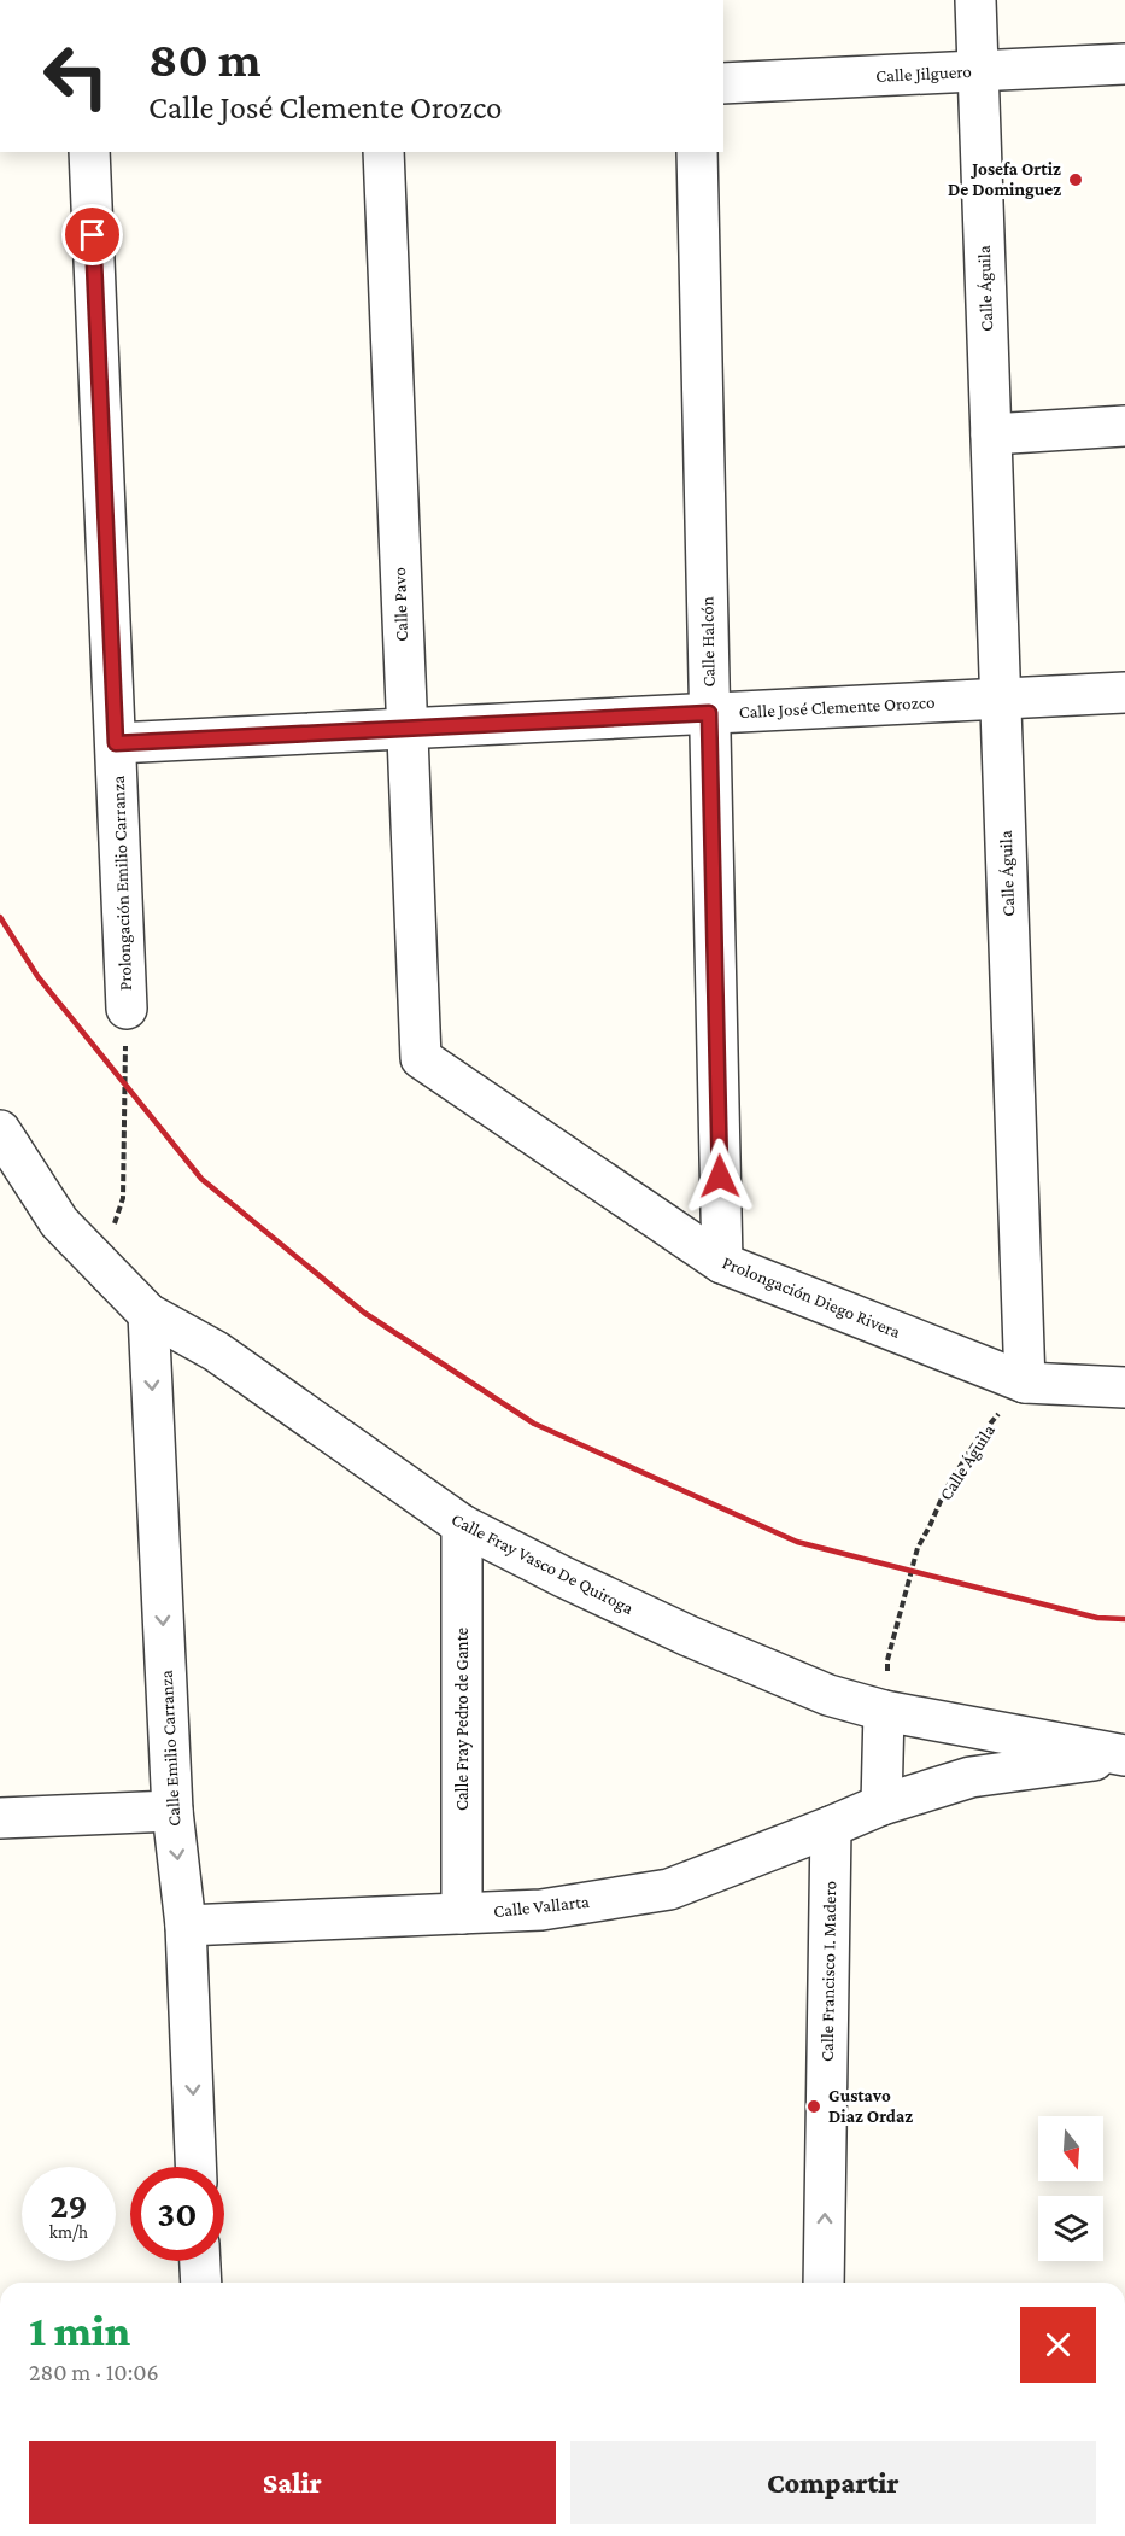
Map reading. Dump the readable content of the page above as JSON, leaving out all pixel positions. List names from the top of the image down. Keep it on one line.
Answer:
{"streets":{"street":["Calle Jilguero","Calle Águila","Calle Pavo","Calle Halcón","Calle José Clemente Orozco","Prolongación Emilio Carranza","Prolongación Diego Rivera","Calle Fray Vasco De Quiroga","Calle Fray Pedro de Gante","Calle Emilio Carranza","Calle Vallarta","Calle Francisco I. Madero"]},"crossings":[["Calle Jilguero","Calle Águila"],["Calle Águila","Calle José Clemente Orozco"],["Calle Águila","Prolongación Diego Rivera"],["Calle Águila","Calle Fray Vasco De Quiroga"],["Calle Pavo","Calle José Clemente Orozco"],["Calle Pavo","Prolongación Diego Rivera"],["Calle Halcón","Calle José Clemente Orozco"],["Calle Halcón","Prolongación Diego Rivera"],["Calle José Clemente Orozco","Prolongación Emilio Carranza"],["Calle Fray Vasco De Quiroga","Calle Fray Pedro de Gante"],["Calle Fray Vasco De Quiroga","Calle Emilio Carranza"],["Calle Fray Pedro de Gante","Calle Vallarta"],["Calle Emilio Carranza","Calle Vallarta"],["Calle Vallarta","Calle Francisco I. Madero"]],"one_way":["Calle Emilio Carranza","Calle Francisco I. Madero"],"places":["Josefa Ortiz De Dominguez","Gustavo Diaz Ordaz"],"north":"bottom","page":{"turn":["80 m","Calle José Clemente Orozco"],"speed":"29 km/h","limit":"30","heading":["1 min","280 m · 10:06"],"buttons":["Salir","Compartir"]}}
